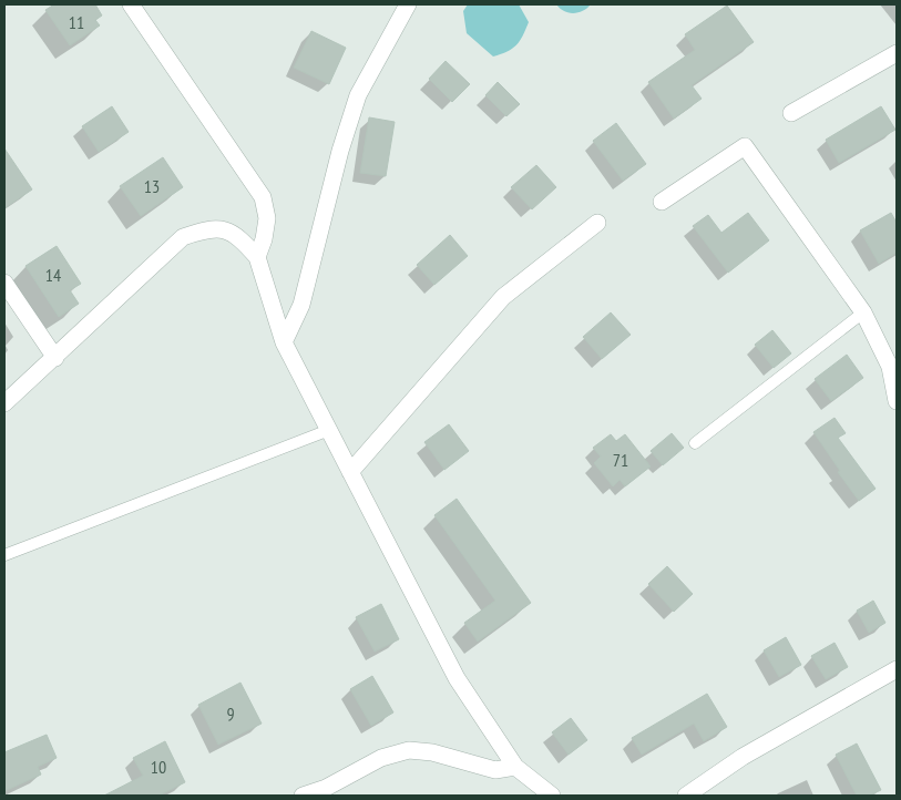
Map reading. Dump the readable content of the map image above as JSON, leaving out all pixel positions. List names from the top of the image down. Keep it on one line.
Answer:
{"house_numbers":["11","13","14","71","9","10"]}
